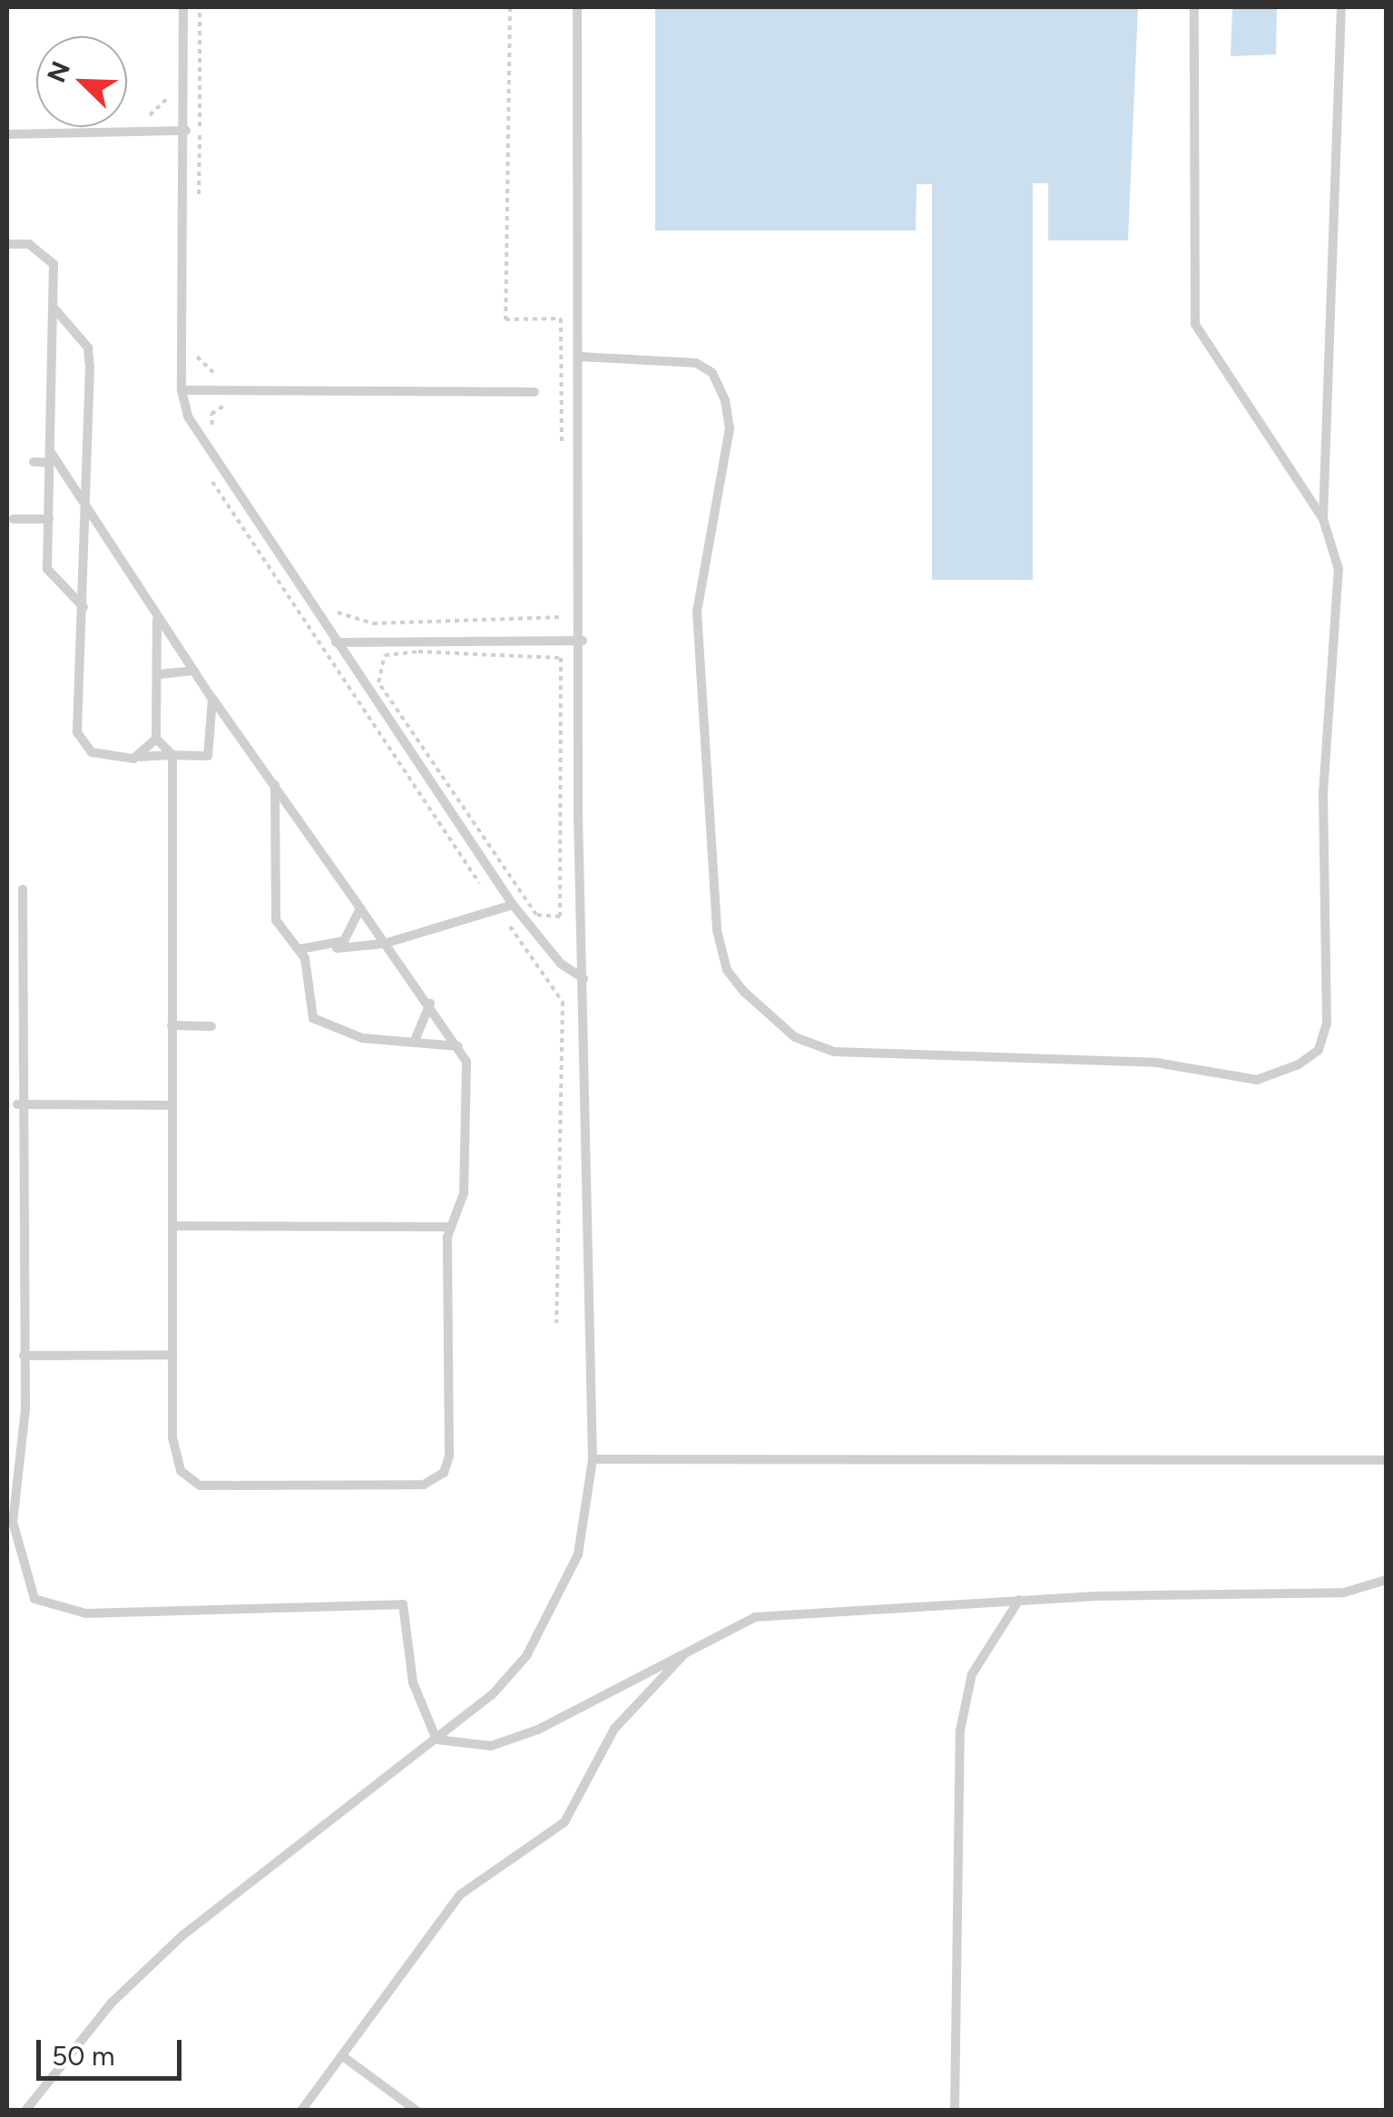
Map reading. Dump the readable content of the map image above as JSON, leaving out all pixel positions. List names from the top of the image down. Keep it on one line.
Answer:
{"scale_bar":"50 m","north":"top left"}
